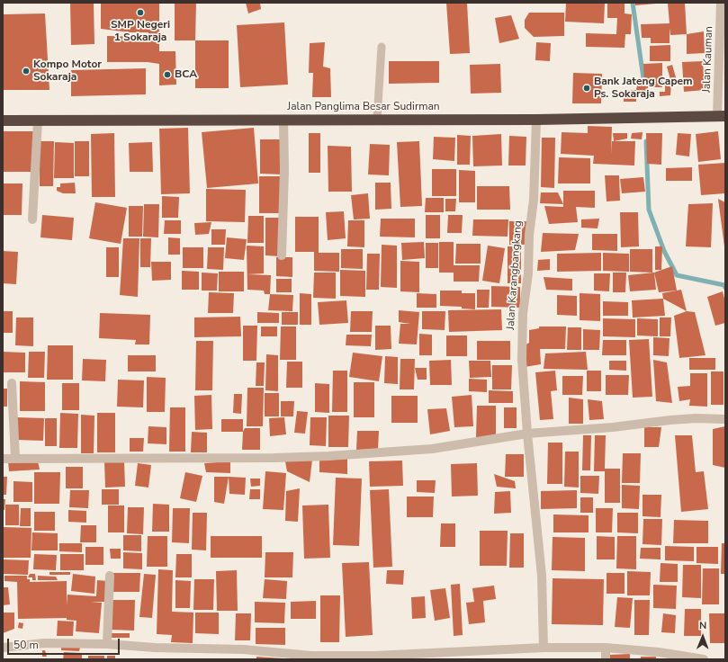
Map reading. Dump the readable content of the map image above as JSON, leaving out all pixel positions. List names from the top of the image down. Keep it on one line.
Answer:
{"streets":{"highway":["Jalan Panglima Besar Sudirman"],"street":["Jalan Kauman","Jalan Karangbangkang"]},"crossings":[["Jalan Kauman","Jalan Panglima Besar Sudirman"],["Jalan Panglima Besar Sudirman","Jalan Karangbangkang"]],"places":["SMP Negeri 1 Sokaraja","Kompo Motor Sokaraja","BCA","Bank Jateng Capem Ps. Sokaraja"],"scale_bar":"50 m","north":"top"}
